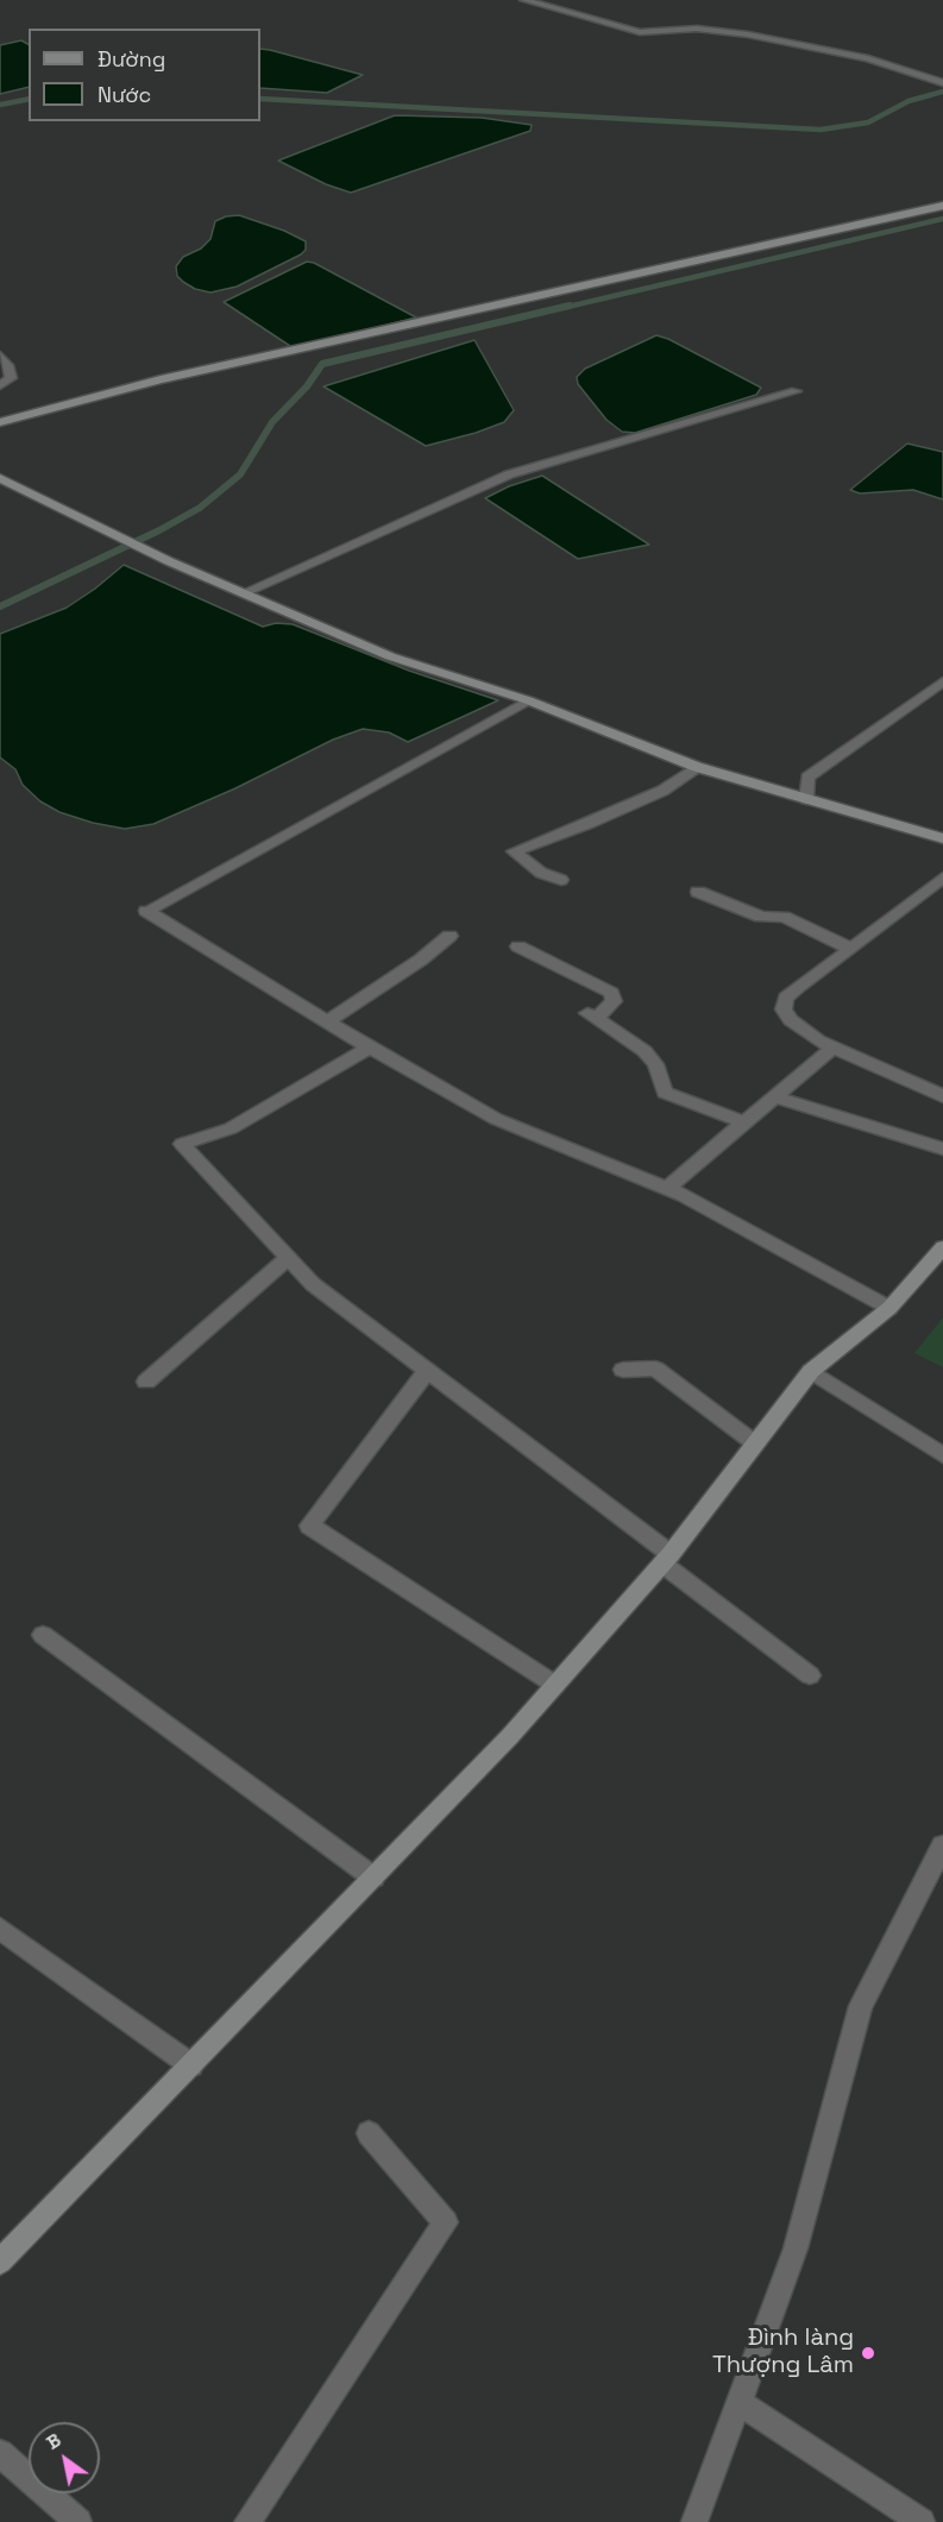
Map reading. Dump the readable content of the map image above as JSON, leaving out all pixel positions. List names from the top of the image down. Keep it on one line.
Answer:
{"places":["Đình làng Thượng Lâm"],"legend":["Đường","Nước"],"north":"top left"}
